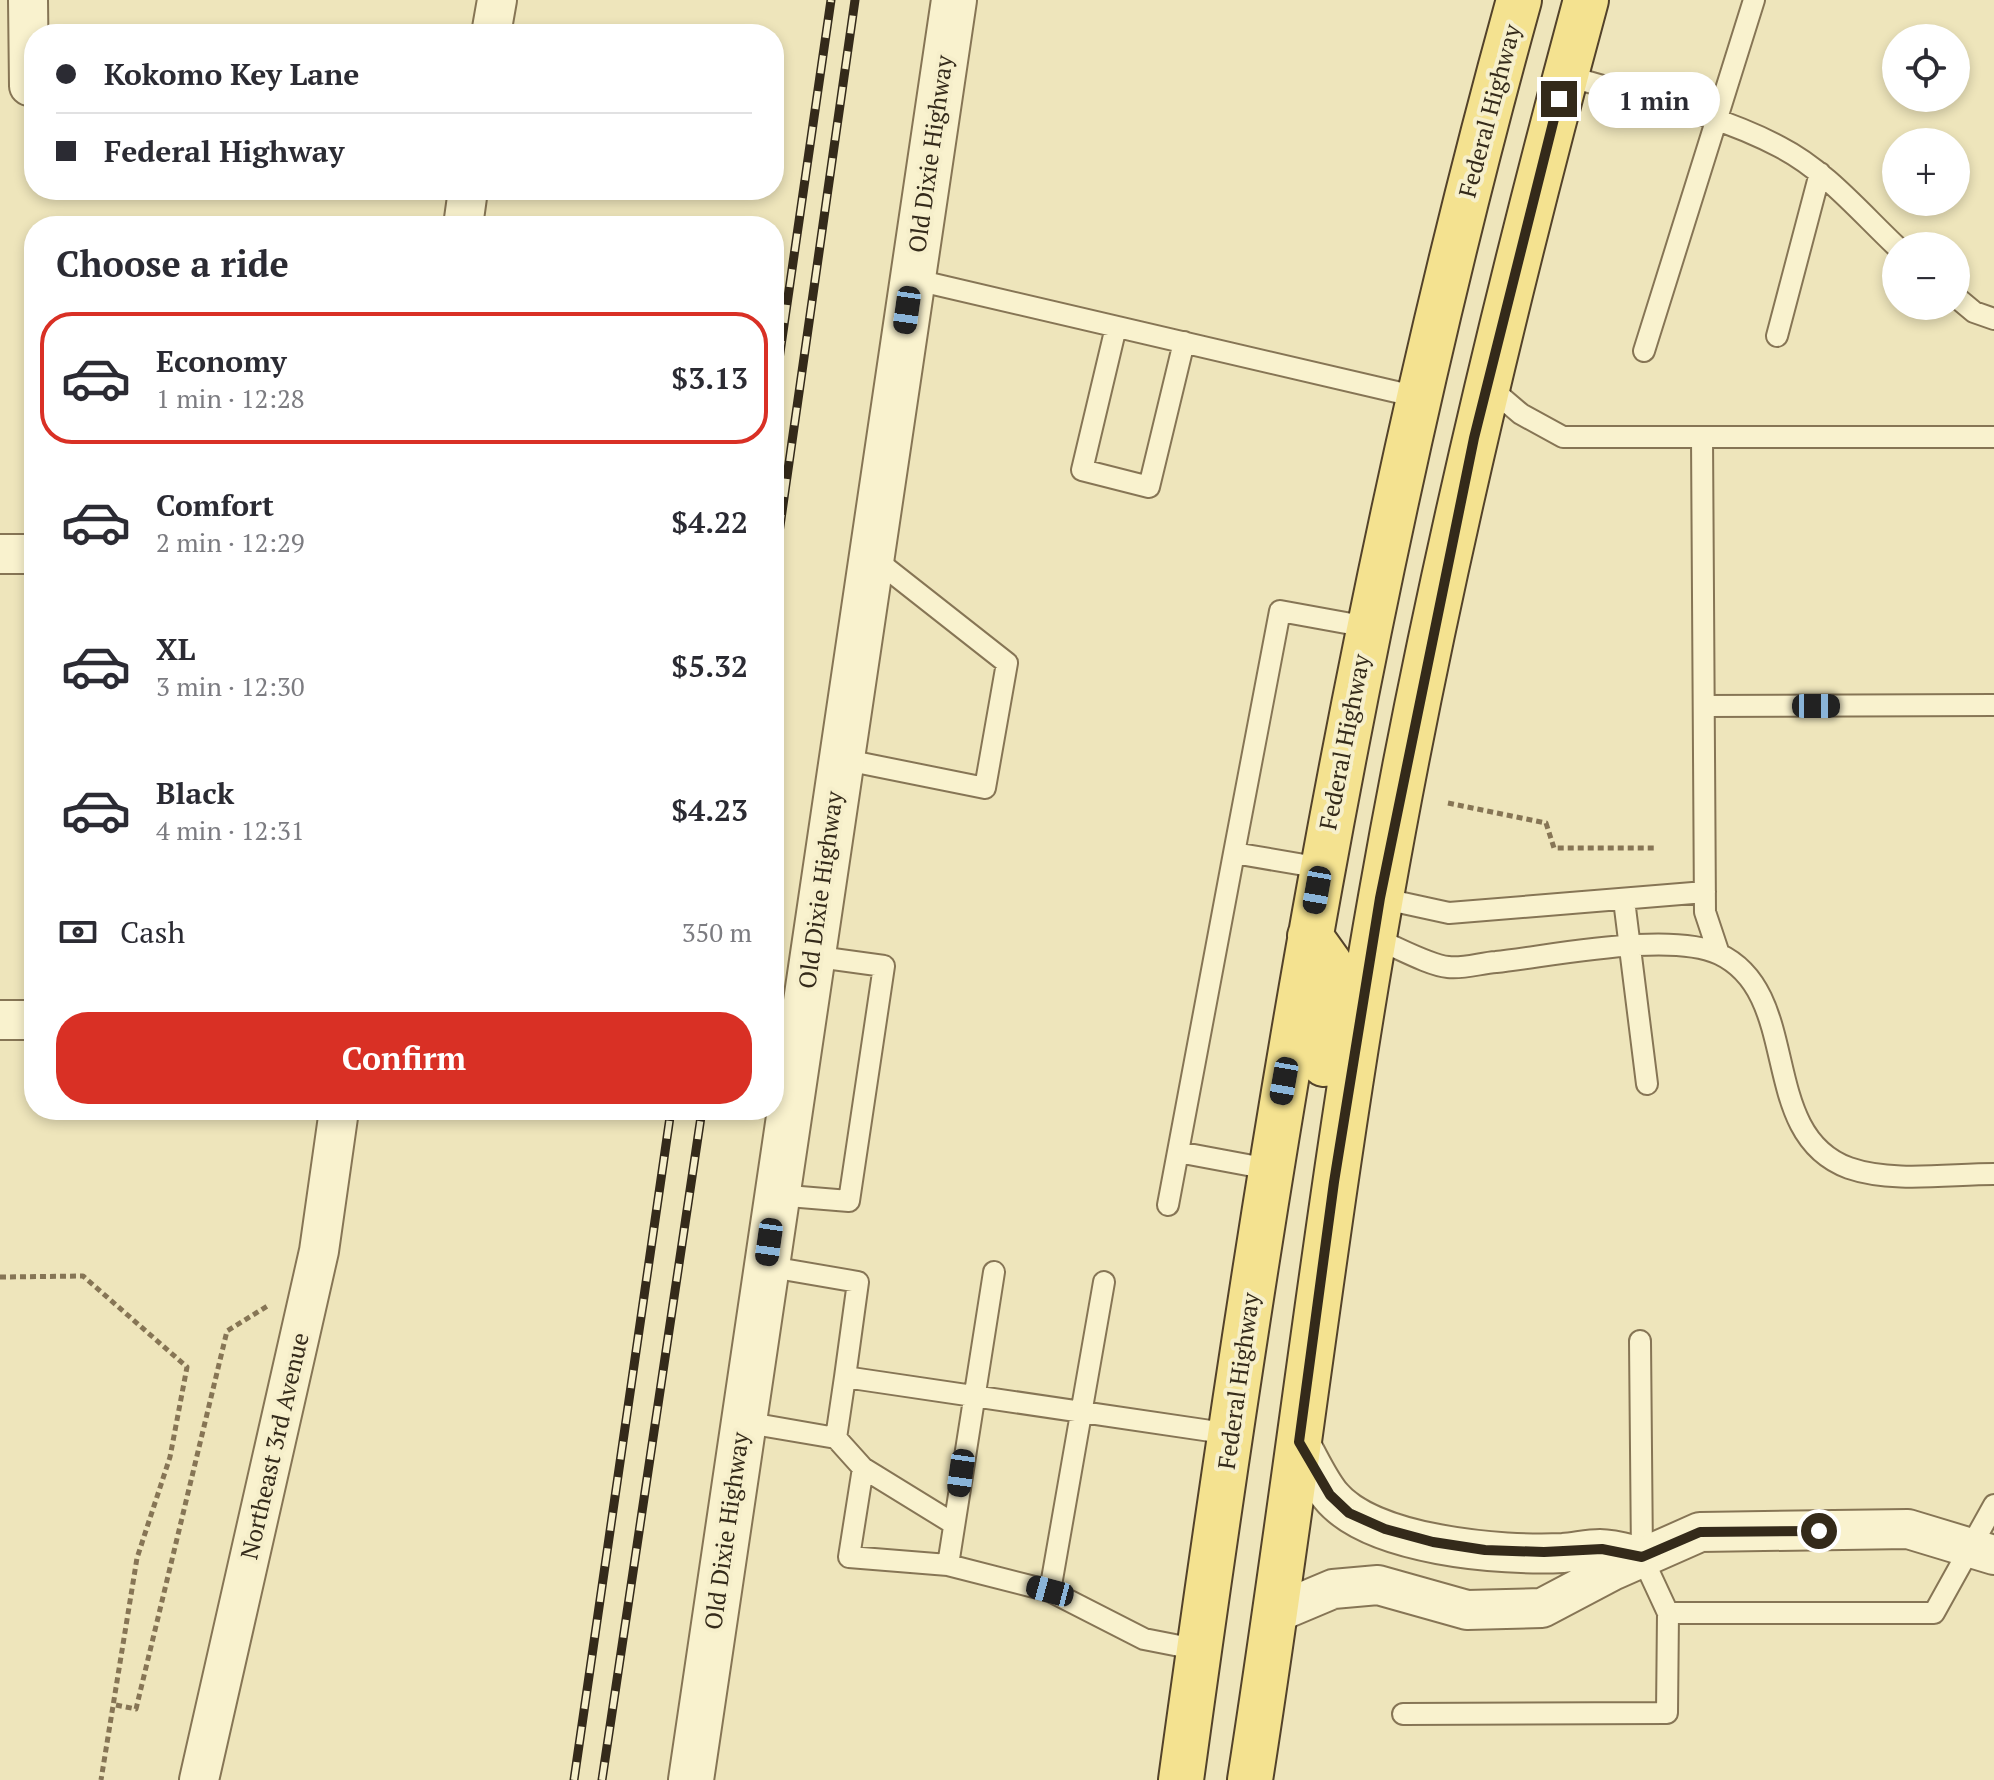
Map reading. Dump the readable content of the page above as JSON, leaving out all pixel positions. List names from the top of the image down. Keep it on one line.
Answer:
{"streets":{"main road":["Federal Highway"],"street":["Old Dixie Highway","Northeast 3rd Avenue"]},"page":{"map_buttons":["+","−"],"banner":["Kokomo Key Lane","Federal Highway"],"bubble":"1 min","heading":"Choose a ride","list":[{"name":"Economy","note":"1 min · 12:28","value":"$3.13"},{"name":"Comfort","note":"2 min · 12:29","value":"$4.22"},{"name":"XL","note":"3 min · 12:30","value":"$5.32"},{"name":"Black","note":"4 min · 12:31","value":"$4.23"}],"pay":["Cash","350 m"],"buttons":"Confirm"}}
